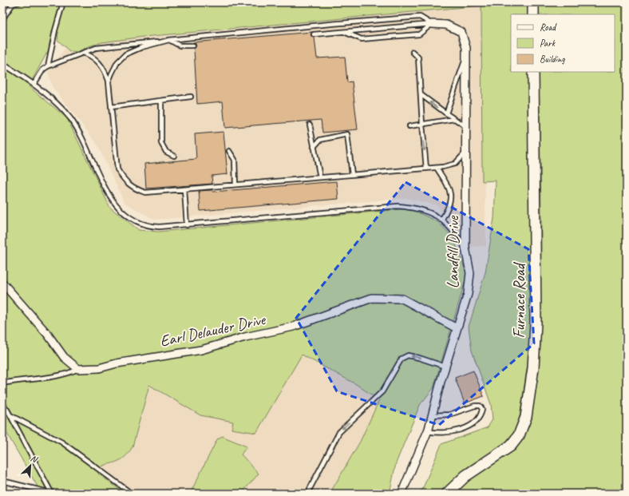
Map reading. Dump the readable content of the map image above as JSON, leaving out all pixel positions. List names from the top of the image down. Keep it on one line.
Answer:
{"streets":{"main road":["Furnace Road"],"street":["Landfill Drive","Earl Delauder Drive"]},"crossings":[["Landfill Drive","Earl Delauder Drive"]],"legend":["Road","Park","Building"],"north":"top right"}
